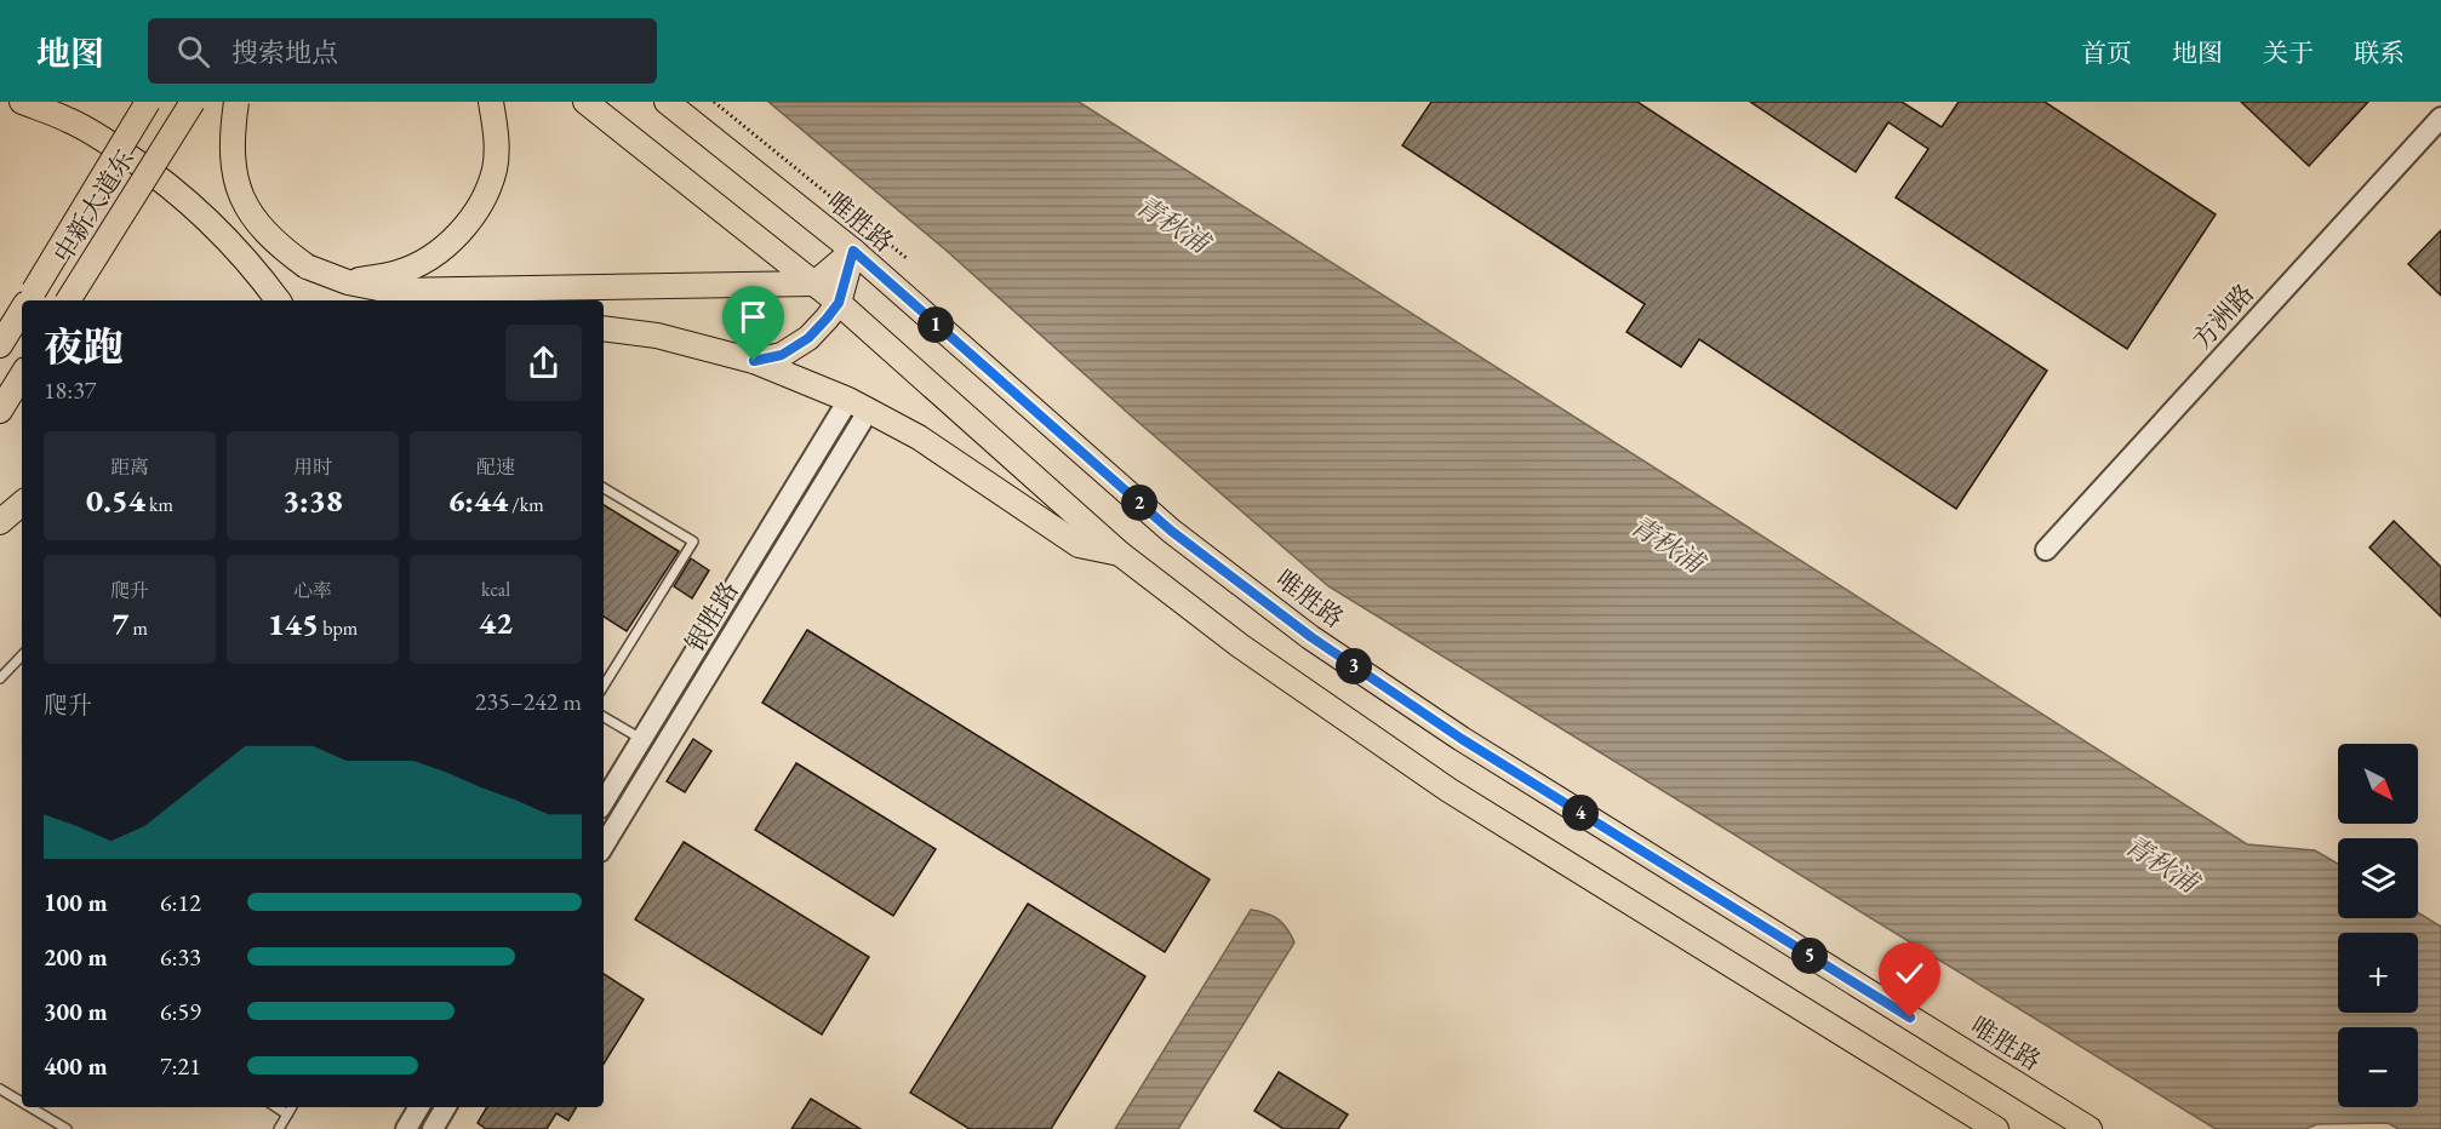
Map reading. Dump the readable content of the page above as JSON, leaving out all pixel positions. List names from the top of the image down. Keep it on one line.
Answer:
{"streets":{"main road":["中新大道东","唯胜路"],"street":["方洲路","银胜路"]},"water":["青秋浦"],"north":"bottom right","page":{"header":"地图","search":"搜索地点","nav":["首页","地图","关于","联系"],"heading":["夜跑","18:37"],"pins":["1","2","3","4","5"],"stats":[["距离","0.54 km"],["用时","3:38"],["配速","6:44 /km"],["爬升","7 m"],["心率","145 bpm"],["kcal","42"]],"chart":["爬升","235–242 m"],"map_buttons":["+","−"],"list":[{"name":"100 m","note":"6:12"},{"name":"200 m","note":"6:33"},{"name":"300 m","note":"6:59"},{"name":"400 m","note":"7:21"}]}}
